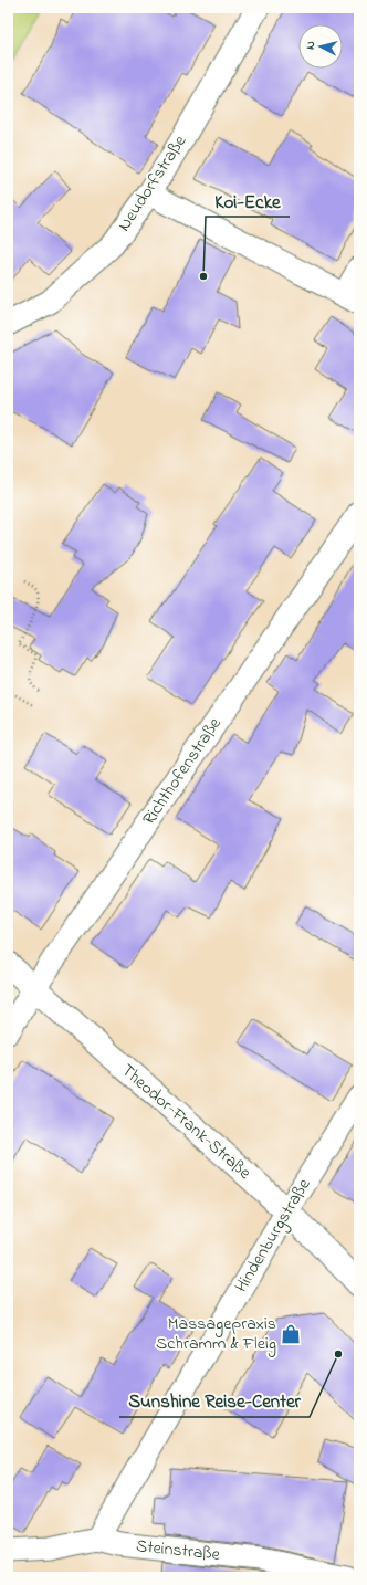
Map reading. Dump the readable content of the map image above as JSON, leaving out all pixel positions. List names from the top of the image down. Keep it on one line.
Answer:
{"streets":{"main road":["Theodor-Frank-Straße"],"street":["Neudorfstraße","Richthofenstraße","Hindenburgstraße","Steinstraße"]},"crossings":[["Richthofenstraße","Theodor-Frank-Straße"],["Theodor-Frank-Straße","Hindenburgstraße"],["Hindenburgstraße","Steinstraße"]],"places":{"other":["Koi-Ecke","Sunshine Reise-Center"],"shop":["Massagepraxis Schramm & Fleig"]},"north":"left"}
